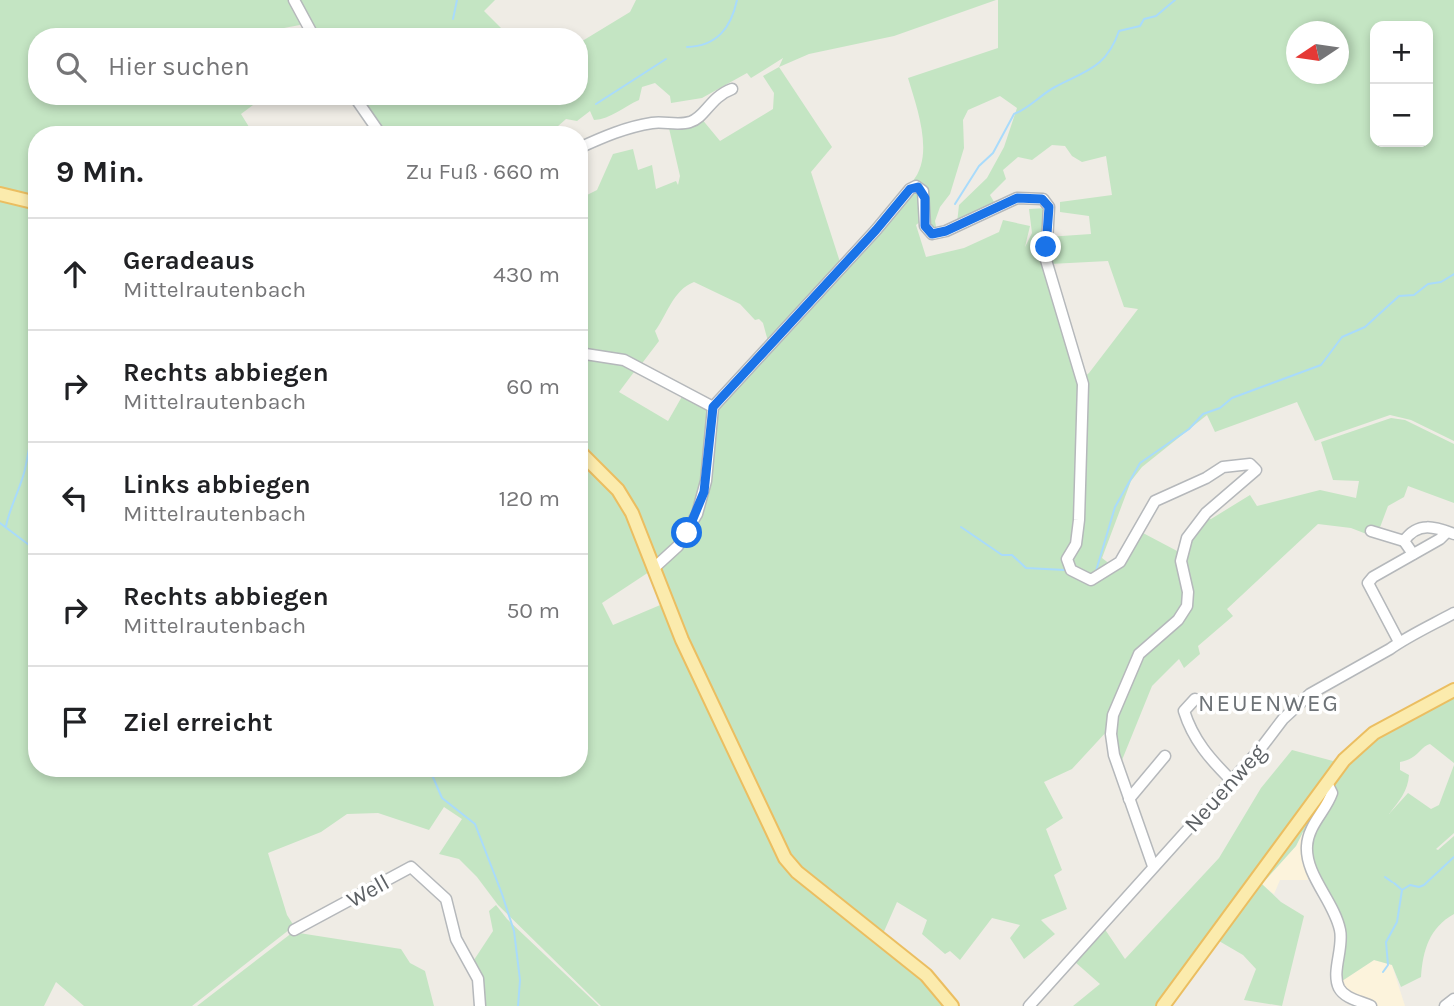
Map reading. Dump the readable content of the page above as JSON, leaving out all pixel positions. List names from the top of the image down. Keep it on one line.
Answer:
{"streets":{"street":["Neuenweg","Well"]},"districts":["NEUENWEG"],"north":"left","page":{"map_buttons":["+","−"],"search":"Hier suchen","heading":["9 Min.","Zu Fuß · 660 m"],"list":[["Geradeaus","Mittelrautenbach","430 m"],["Rechts abbiegen","Mittelrautenbach","60 m"],["Links abbiegen","Mittelrautenbach","120 m"],["Rechts abbiegen","Mittelrautenbach","50 m"],"Ziel erreicht"]}}
